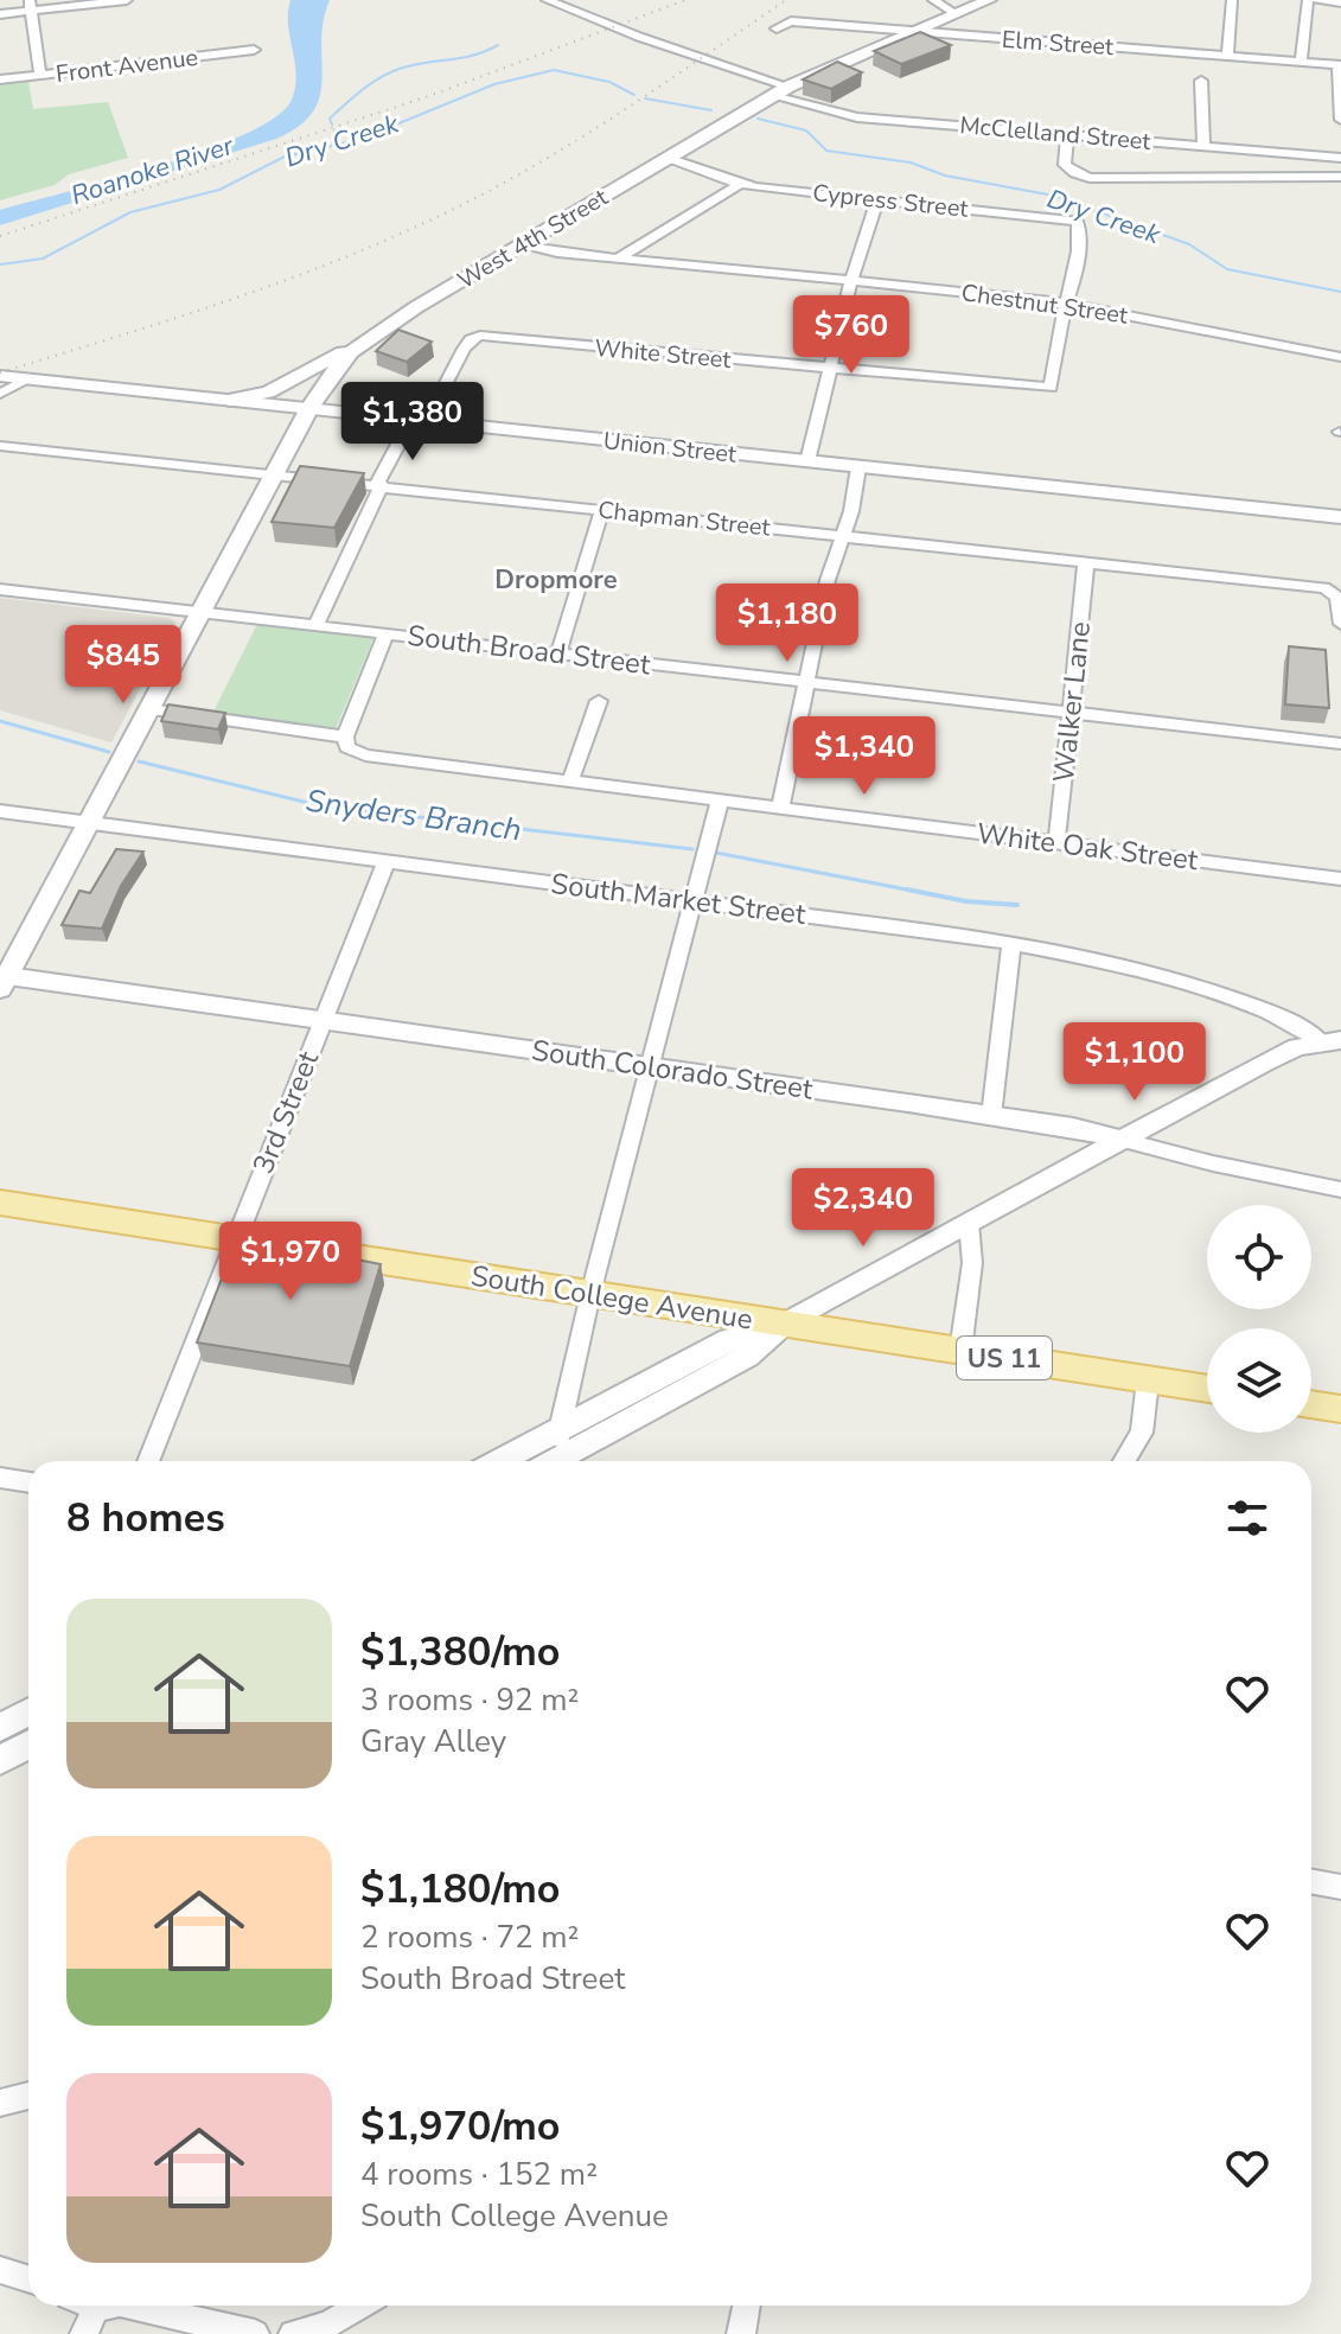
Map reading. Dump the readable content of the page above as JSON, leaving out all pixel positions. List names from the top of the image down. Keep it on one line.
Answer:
{"streets":{"main road":["West 4th Street","South College Avenue","US 11"],"street":["Elm Street","Front Avenue","McClelland Street","Cypress Street","Chestnut Street","White Street","Union Street","Chapman Street","South Broad Street","Walker Lane","White Oak Street","South Market Street","South Colorado Street","3rd Street"]},"crossings":[["Elm Street","West 4th Street"],["McClelland Street","West 4th Street"],["Cypress Street","West 4th Street"],["Cypress Street","Chestnut Street"],["Cypress Street","White Street"],["West 4th Street","Chestnut Street"],["West 4th Street","Union Street"],["West 4th Street","Chapman Street"],["West 4th Street","South Broad Street"],["West 4th Street","South Market Street"],["West 4th Street","South Colorado Street"],["Chestnut Street","White Street"],["White Street","Union Street"],["Chapman Street","Walker Lane"],["South Broad Street","Walker Lane"],["Walker Lane","White Oak Street"],["South Market Street","3rd Street"],["South Colorado Street","3rd Street"],["3rd Street","South College Avenue"]],"districts":["Dropmore"],"water":["Dry Creek","Roanoke River","Snyders Branch"],"page":{"price":["$760","$1,380","$1,180","$845","$1,340","$1,100","$2,340","$1,970"],"heading":"8 homes","list":[{"name":"$1,380/mo","note":"3 rooms · 92 m² · Gray Alley"},{"name":"$1,180/mo","note":"2 rooms · 72 m² · South Broad Street"},{"name":"$1,970/mo","note":"4 rooms · 152 m² · South College Avenue"}]}}
